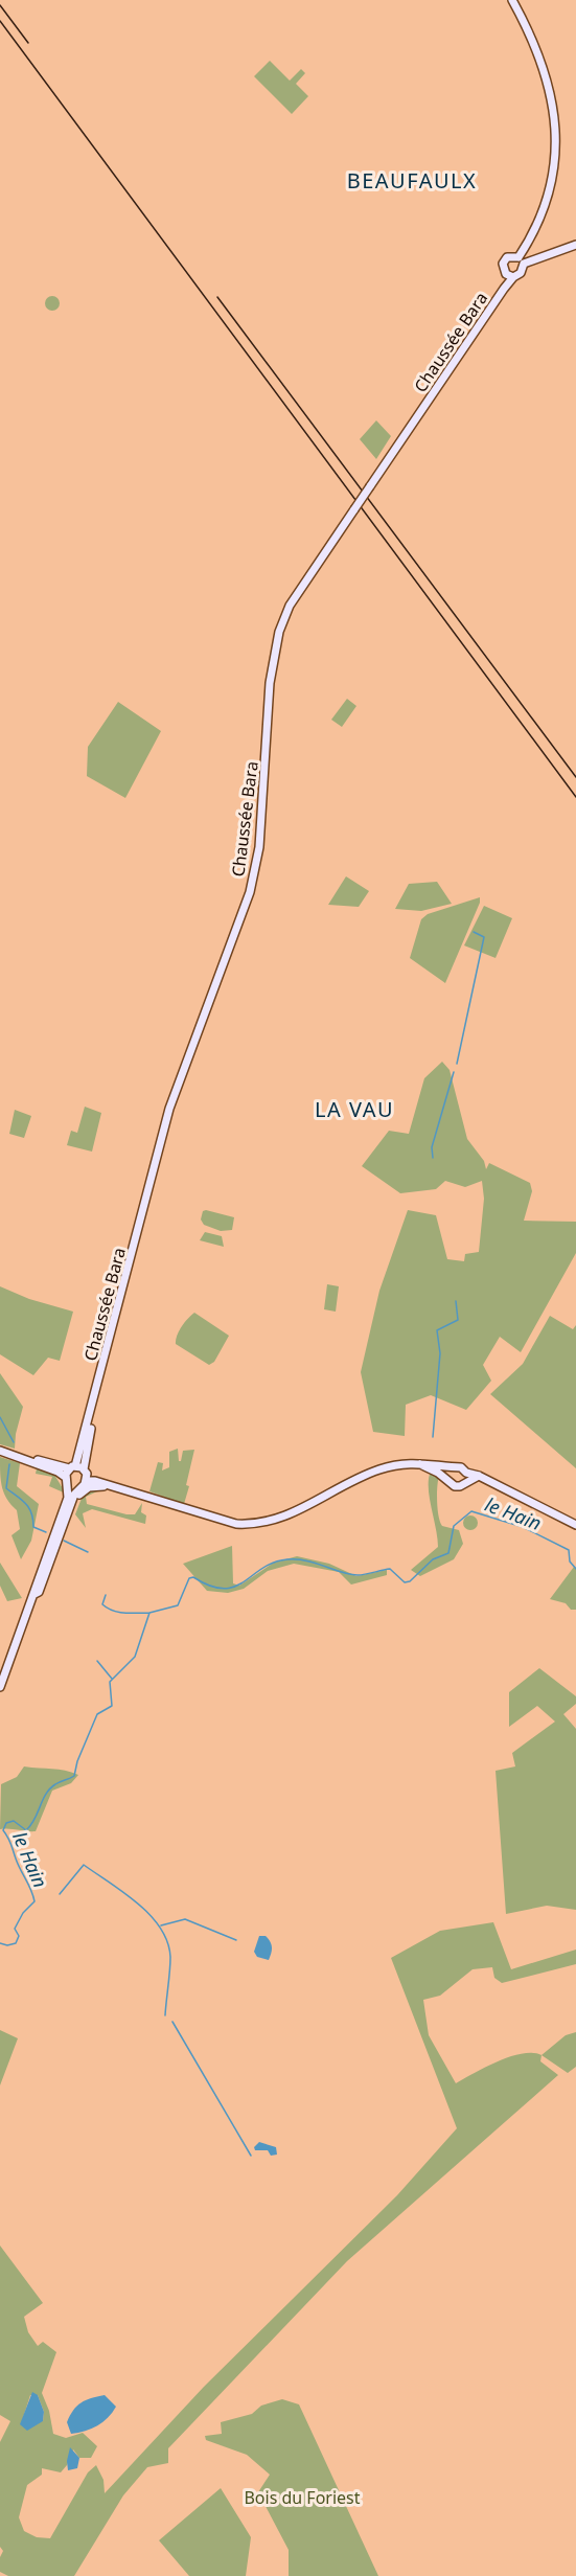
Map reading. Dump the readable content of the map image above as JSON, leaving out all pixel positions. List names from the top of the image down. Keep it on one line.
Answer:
{"streets":{"main road":["Chaussée Bara"]},"districts":["BEAUFAULX","LA VAU"],"water":["le Hain"],"parks":["Bois du Foriest"]}
